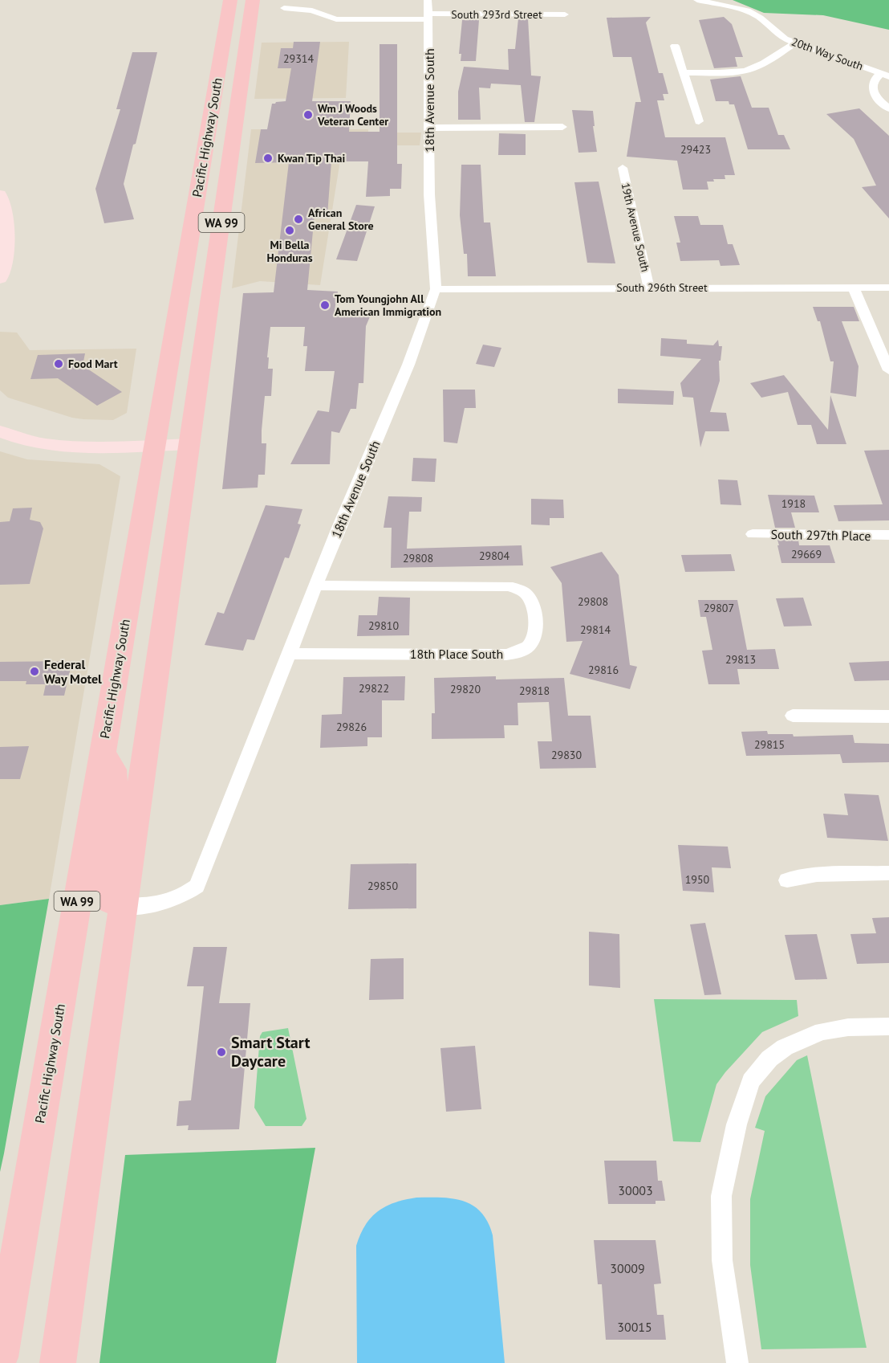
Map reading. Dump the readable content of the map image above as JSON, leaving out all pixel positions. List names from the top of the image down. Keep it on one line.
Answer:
{"streets":{"main road":["Pacific Highway South","WA 99"],"street":["South 293rd Street","20th Way South","18th Avenue South","19th Avenue South","South 296th Street","South 297th Place","18th Place South"]},"crossings":[["South 293rd Street","18th Avenue South"],["18th Avenue South","Pacific Highway South"],["18th Avenue South","South 296th Street"],["18th Avenue South","18th Place South"],["19th Avenue South","South 296th Street"]],"places":["Wm J Woods Veteran Center","Kwan Tip Thai","African General Store","Mi Bella Honduras","Tom Youngjohn All American Immigration","Food Mart","Federal Way Motel","Smart Start Daycare"],"house_numbers":["29314","29423","1918","29669","29804","29808","29808","29807","29810","29814","29813","29816","29822","29820","29818","29826","29815","29830","1950","29850","30003","30009","30015"]}
